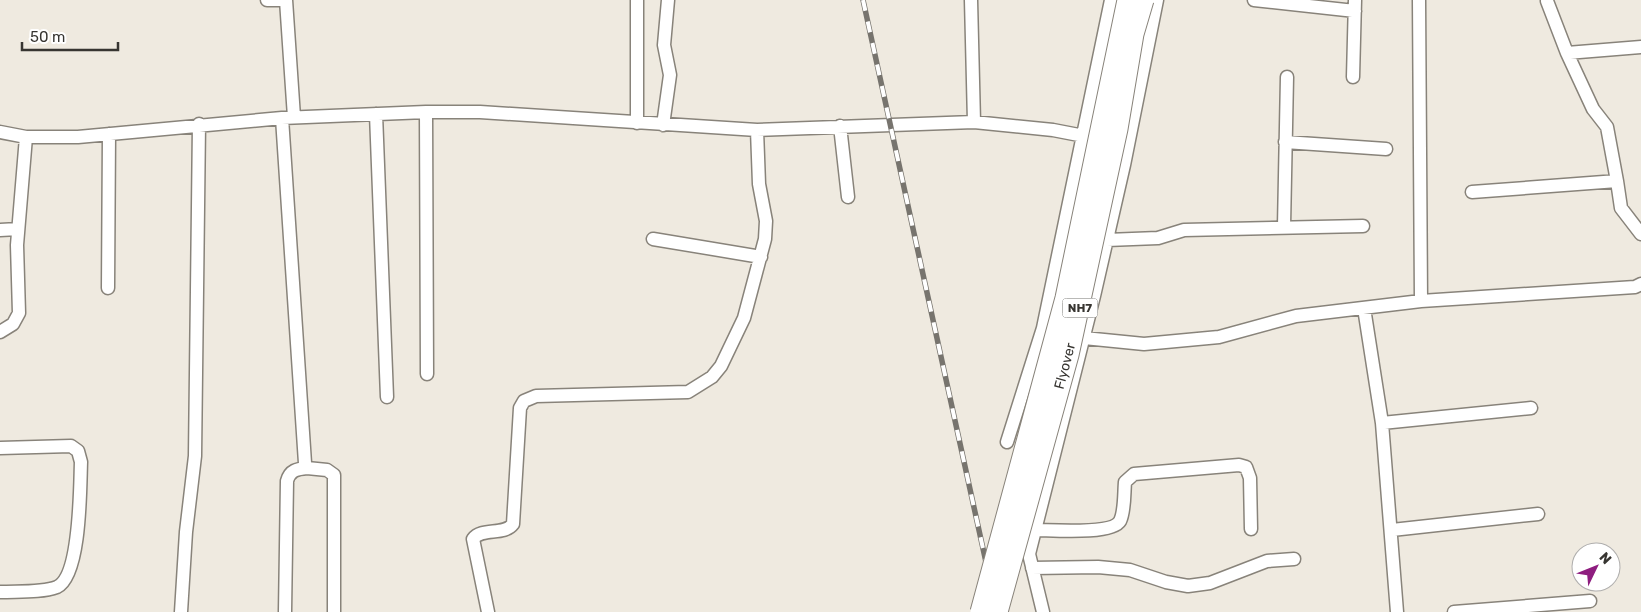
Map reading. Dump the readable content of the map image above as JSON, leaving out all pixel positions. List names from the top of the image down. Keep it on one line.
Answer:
{"streets":{"highway":["NH7","Flyover"]},"scale_bar":"50 m","north":"top right"}
